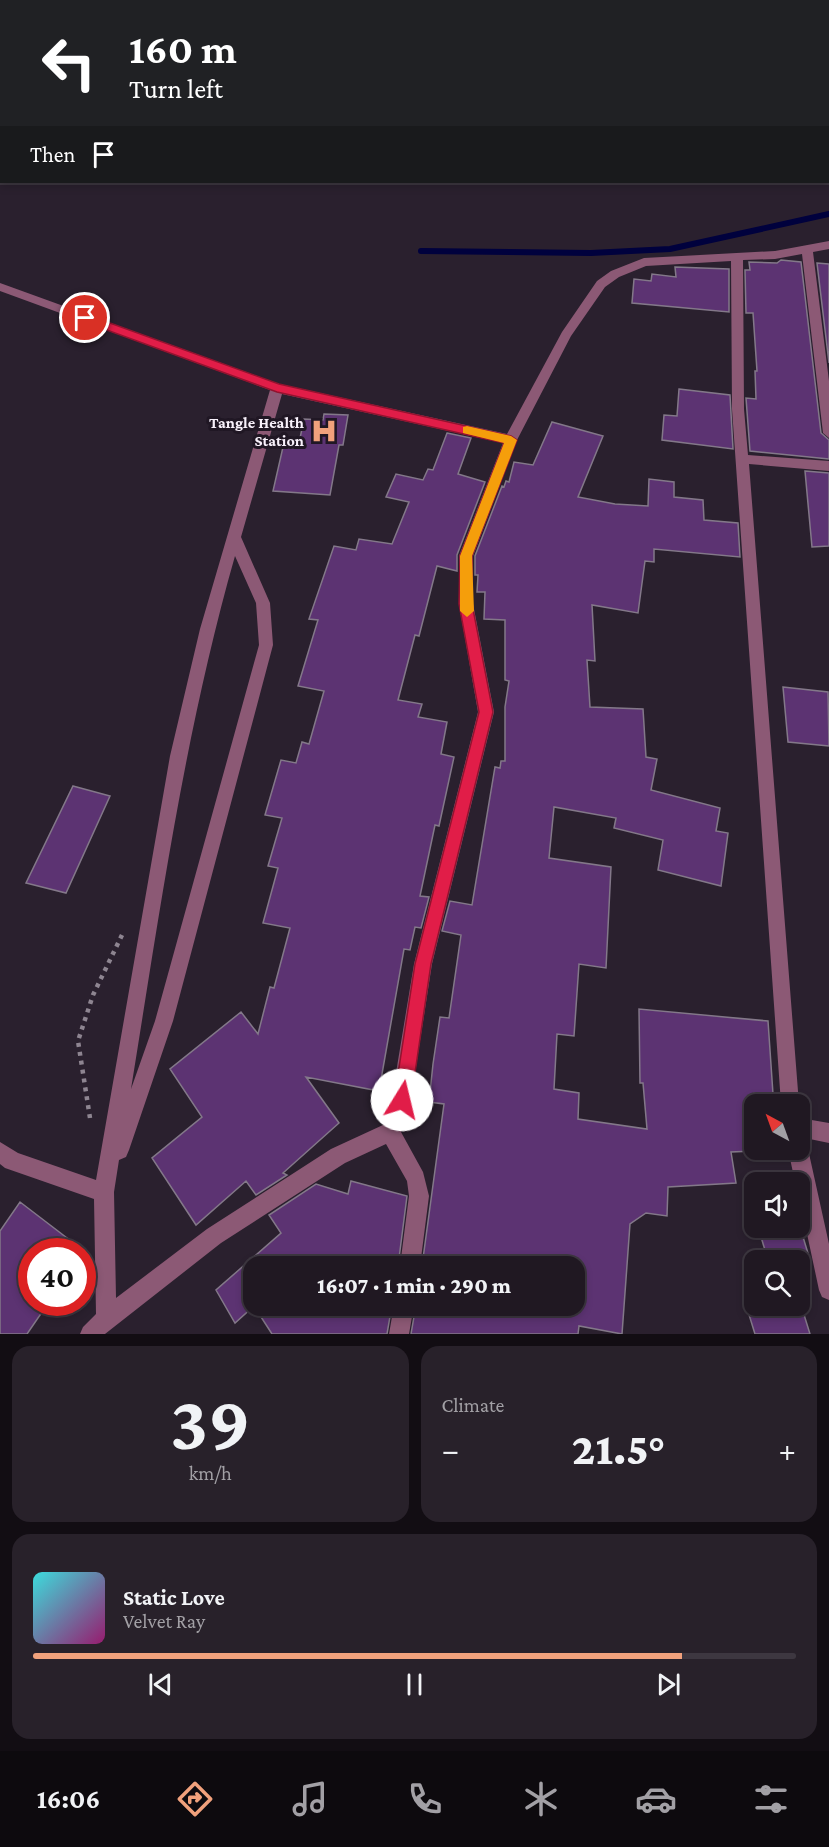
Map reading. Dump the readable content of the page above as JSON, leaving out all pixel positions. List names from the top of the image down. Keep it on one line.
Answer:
{"places":{"hospital":["Tangle Health Station"]},"north":"top left","page":{"turn":["160 m","Turn left"],"then":"Then","limit":"40","trip":"16:07 · 1 min · 290 m","tile":[["39","km/h"],"Climate"],"heat":["−","21.5°","+"],"song":["Static Love","Velvet Ray"],"tabs":"16:06"}}
